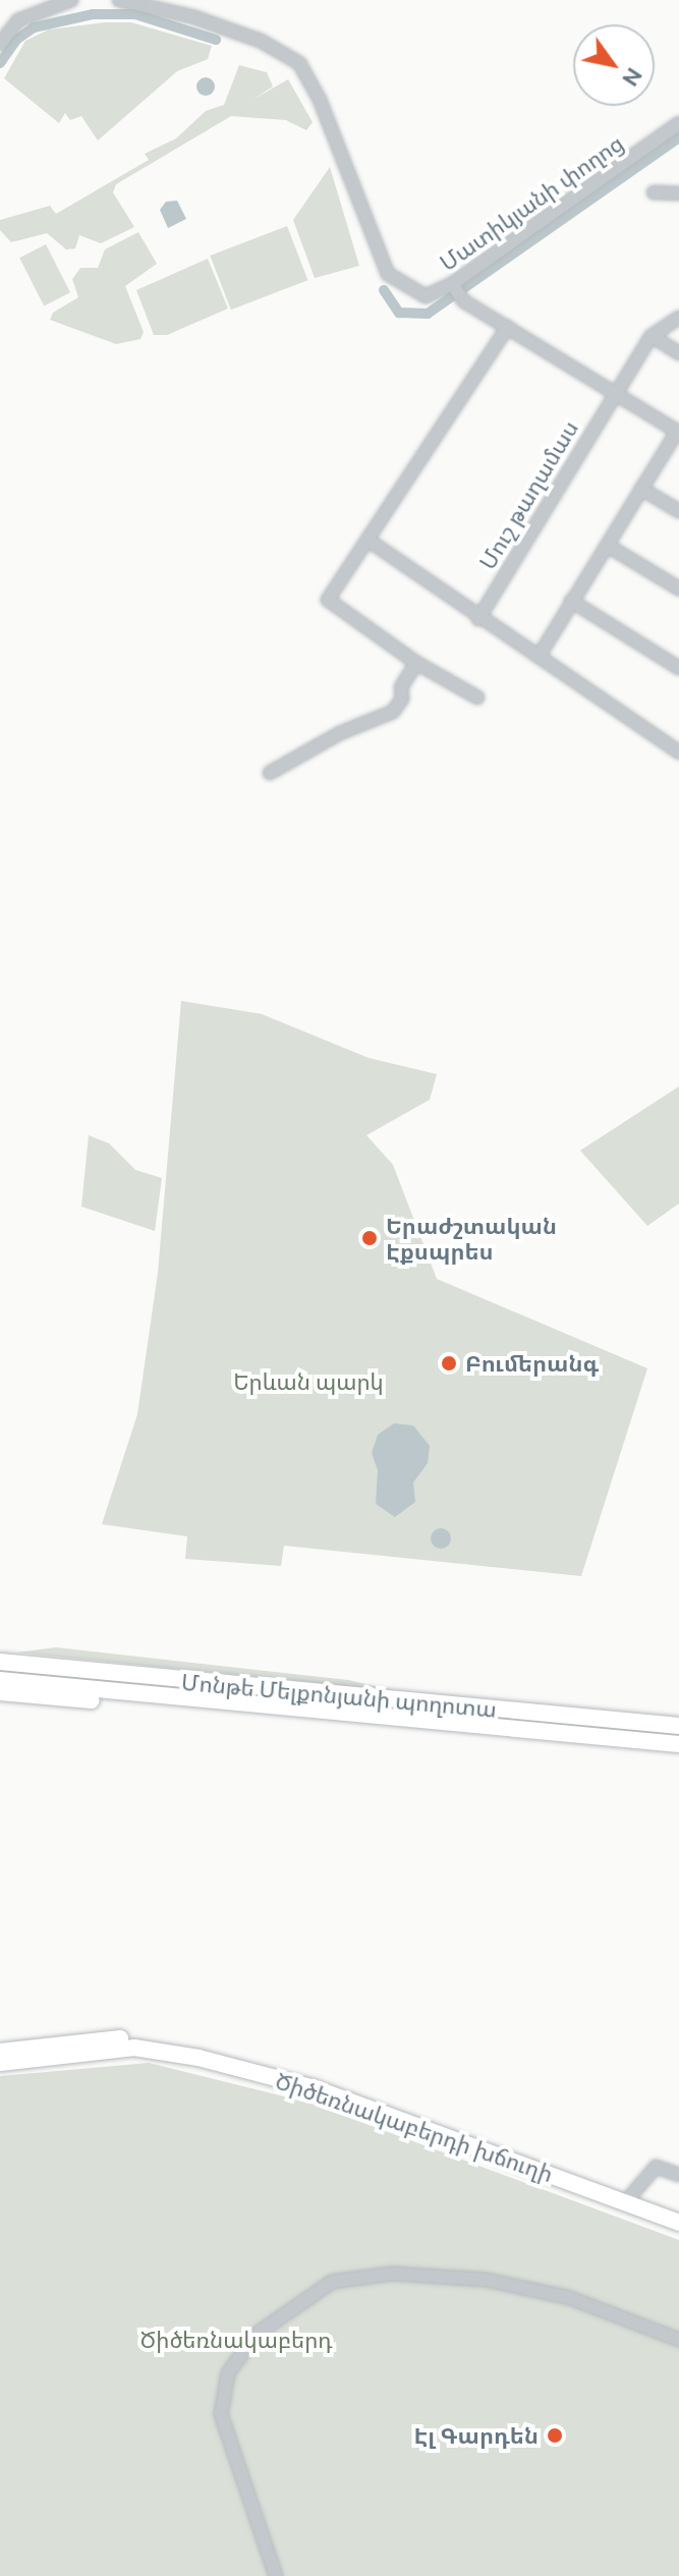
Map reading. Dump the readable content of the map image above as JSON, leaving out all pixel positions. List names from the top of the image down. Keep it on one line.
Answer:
{"streets":{"main road":["Մոնթե Մելքոնյանի պողոտա","Ծիծեռնակաբերդի խճուղի"],"street":["Մատիկյանի փողոց","Մուշ թաղամաս"]},"parks":["Երևան պարկ","Ծիծեռնակաբերդ"],"places":["Երաժշտական Էքսպրես","Բումերանգ","Էլ Գարդեն"],"north":"bottom right"}
